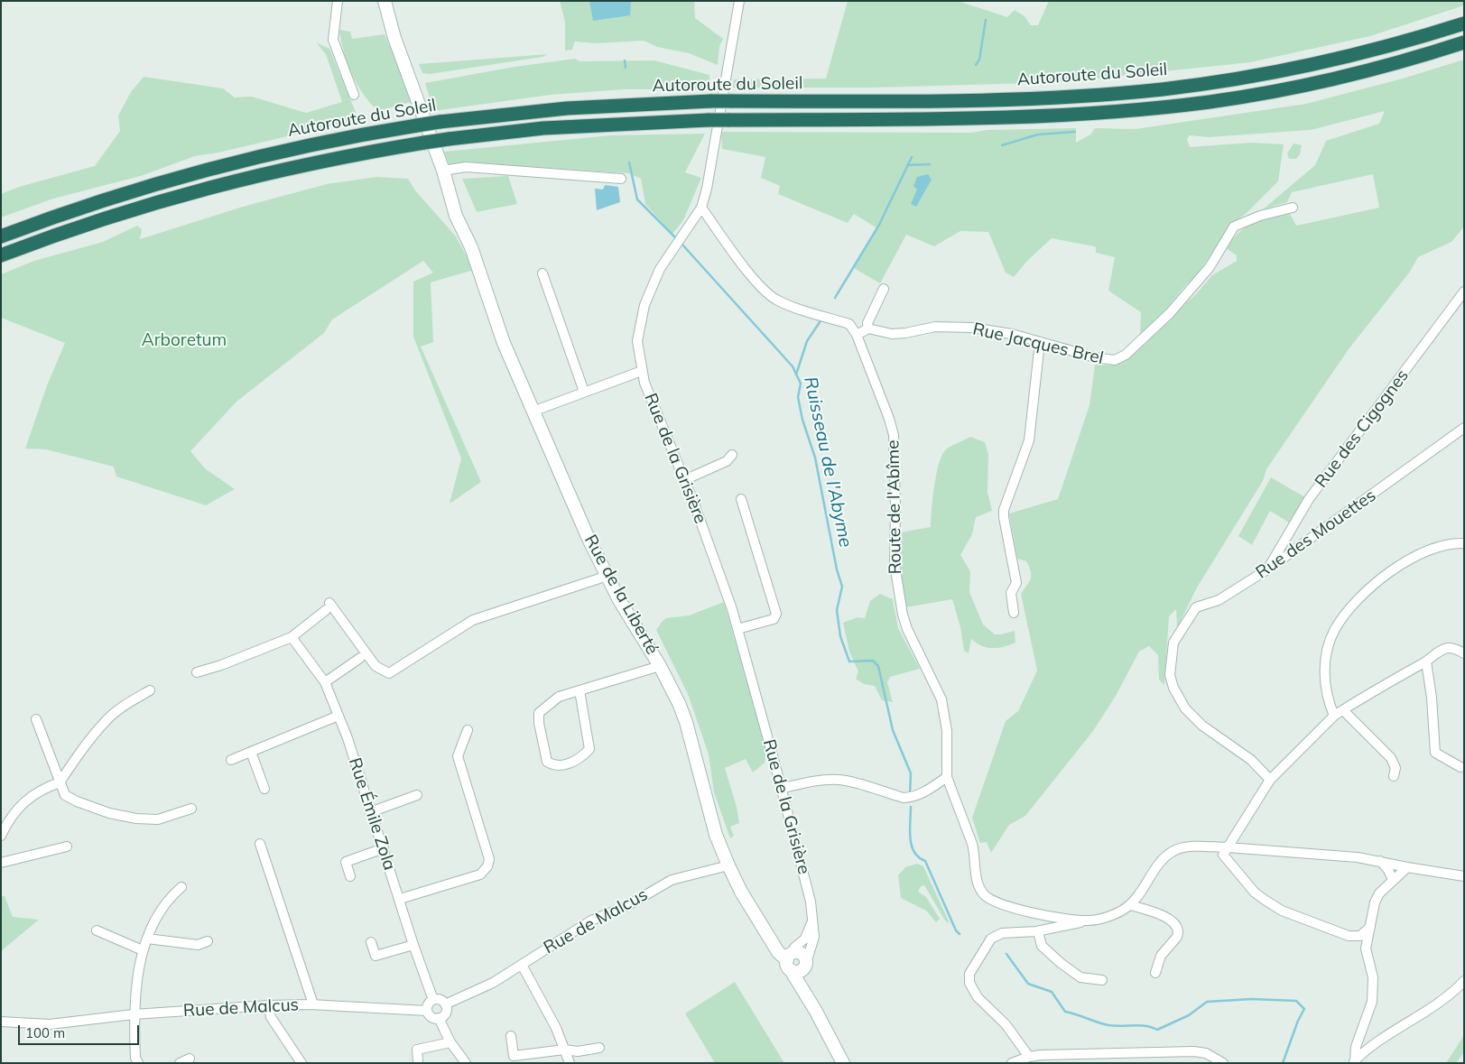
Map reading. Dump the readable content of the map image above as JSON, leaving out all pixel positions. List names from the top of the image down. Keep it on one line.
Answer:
{"streets":{"highway":["Autoroute du Soleil"],"street":["Rue Jacques Brel","Rue des Cigognes","Rue de la Grisière","Route de l'Abîme","Rue des Mouettes","Rue de la Liberté","Rue Émile Zola","Rue de Malcus"]},"crossings":[["Autoroute du Soleil","Rue de la Liberté"],["Rue des Cigognes","Rue des Mouettes"],["Rue de la Grisière","Route de l'Abîme"],["Rue de la Liberté","Rue de Malcus"],["Rue Émile Zola","Rue de Malcus"]],"water":["Ruisseau de l'Abyme"],"parks":["Arboretum"],"scale_bar":"100 m"}
